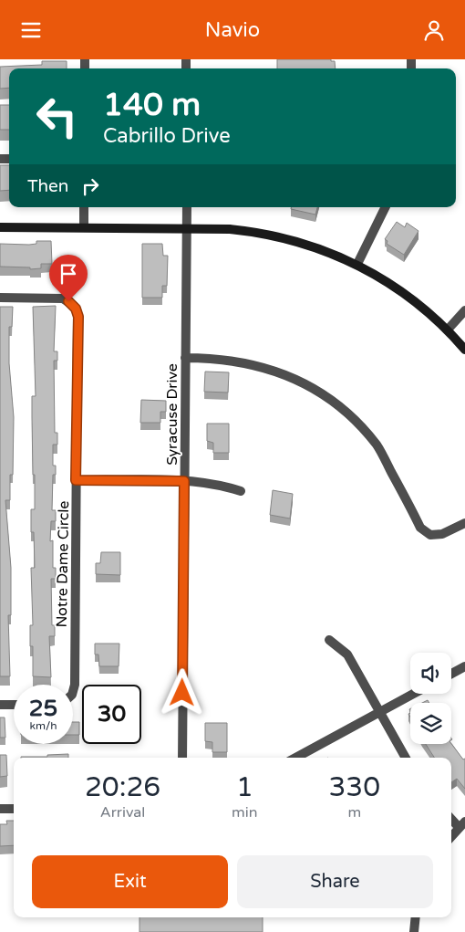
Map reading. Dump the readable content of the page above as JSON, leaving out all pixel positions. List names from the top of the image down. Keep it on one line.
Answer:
{"streets":{"street":["Syracuse Drive","Notre Dame Circle"]},"page":{"header":"Navio","turn":["140 m","Cabrillo Drive"],"then":"Then","speed":"25 km/h","limit":"30","eta":["20:26","Arrival","1","min","330","m"],"buttons":["Exit","Share"]}}
